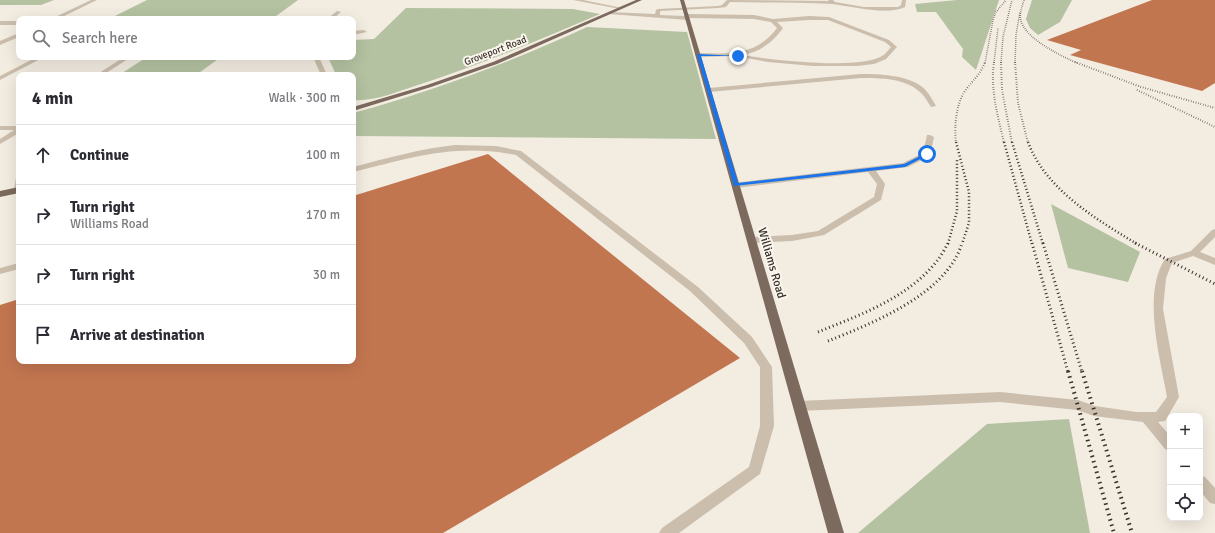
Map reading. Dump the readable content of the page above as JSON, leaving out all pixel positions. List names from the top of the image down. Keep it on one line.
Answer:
{"streets":{"main road":["Groveport Road","Williams Road"]},"page":{"search":"Search here","heading":["4 min","Walk · 300 m"],"list":[["Continue","100 m"],["Turn right","Williams Road","170 m"],["Turn right","30 m"],"Arrive at destination"],"map_buttons":["+","−"]}}
